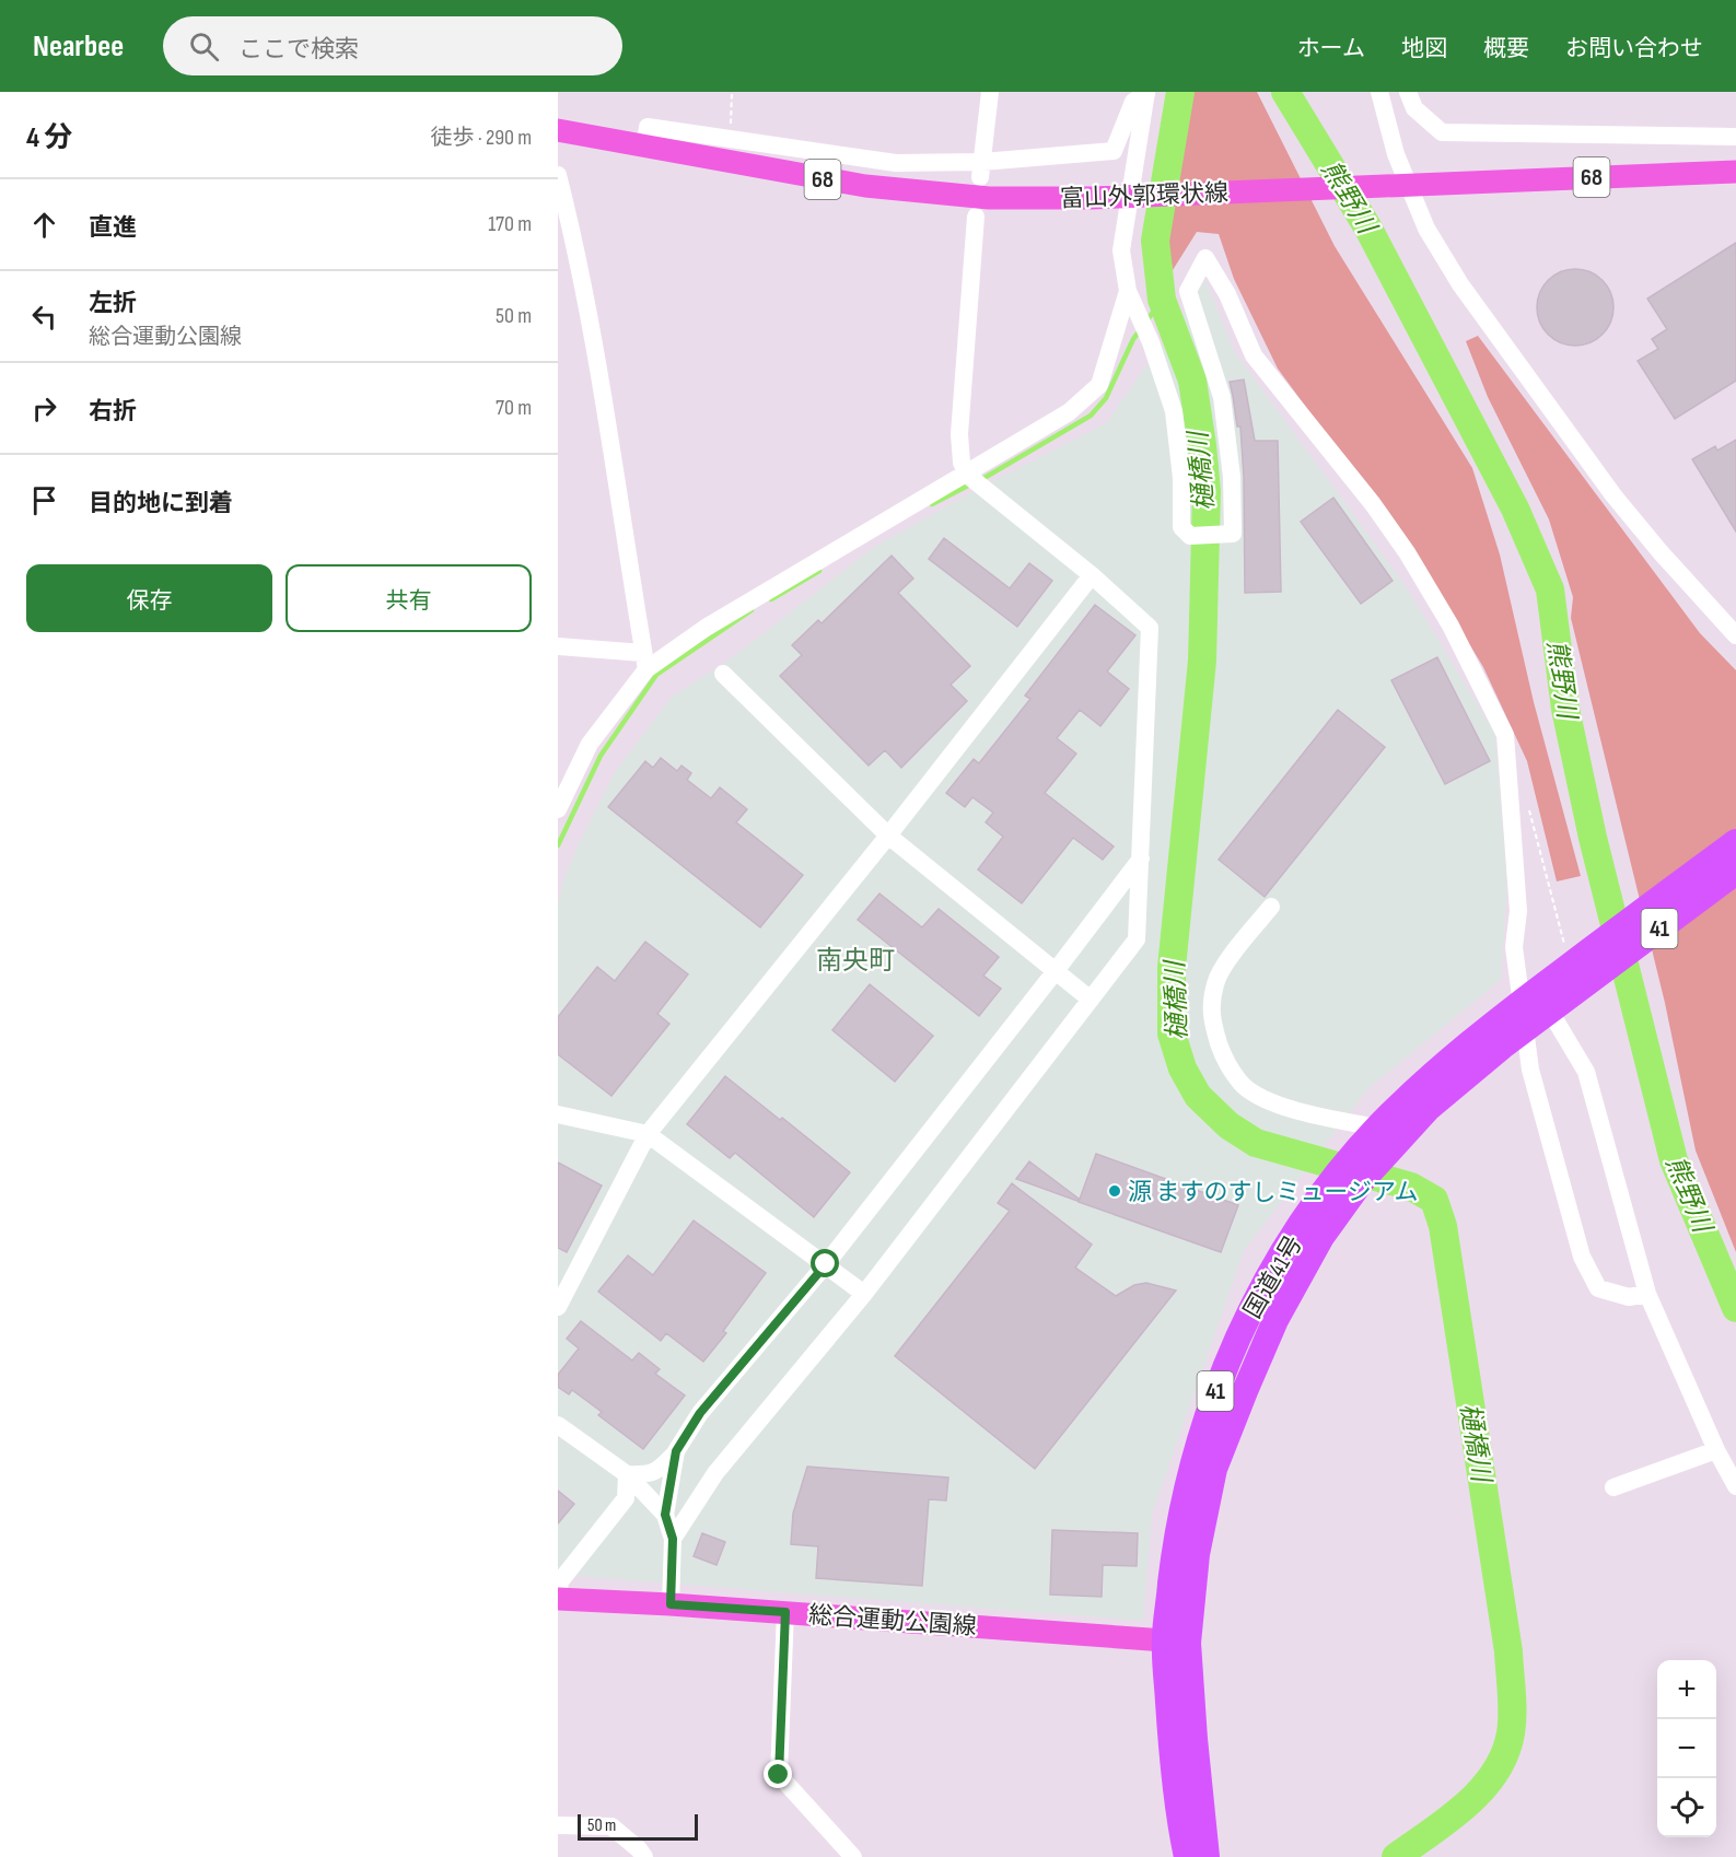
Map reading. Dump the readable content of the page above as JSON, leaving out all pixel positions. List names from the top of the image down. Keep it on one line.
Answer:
{"streets":{"highway":["41","国道41号"],"main road":["68","富山外郭環状線","総合運動公園線"]},"crossings":[["国道41号","総合運動公園線"]],"districts":["南央町"],"water":["熊野川","樋橋川"],"places":["源 ますのすしミュージアム"],"scale_bar":"50 m","page":{"header":"Nearbee","search":"ここで検索","nav":["ホーム","地図","概要","お問い合わせ"],"heading":["4 分","徒歩 · 290 m"],"list":[["直進","170 m"],["左折","総合運動公園線","50 m"],["右折","70 m"],"目的地に到着"],"buttons":["保存","共有"],"map_buttons":["+","−"],"scale":"50 m"}}
